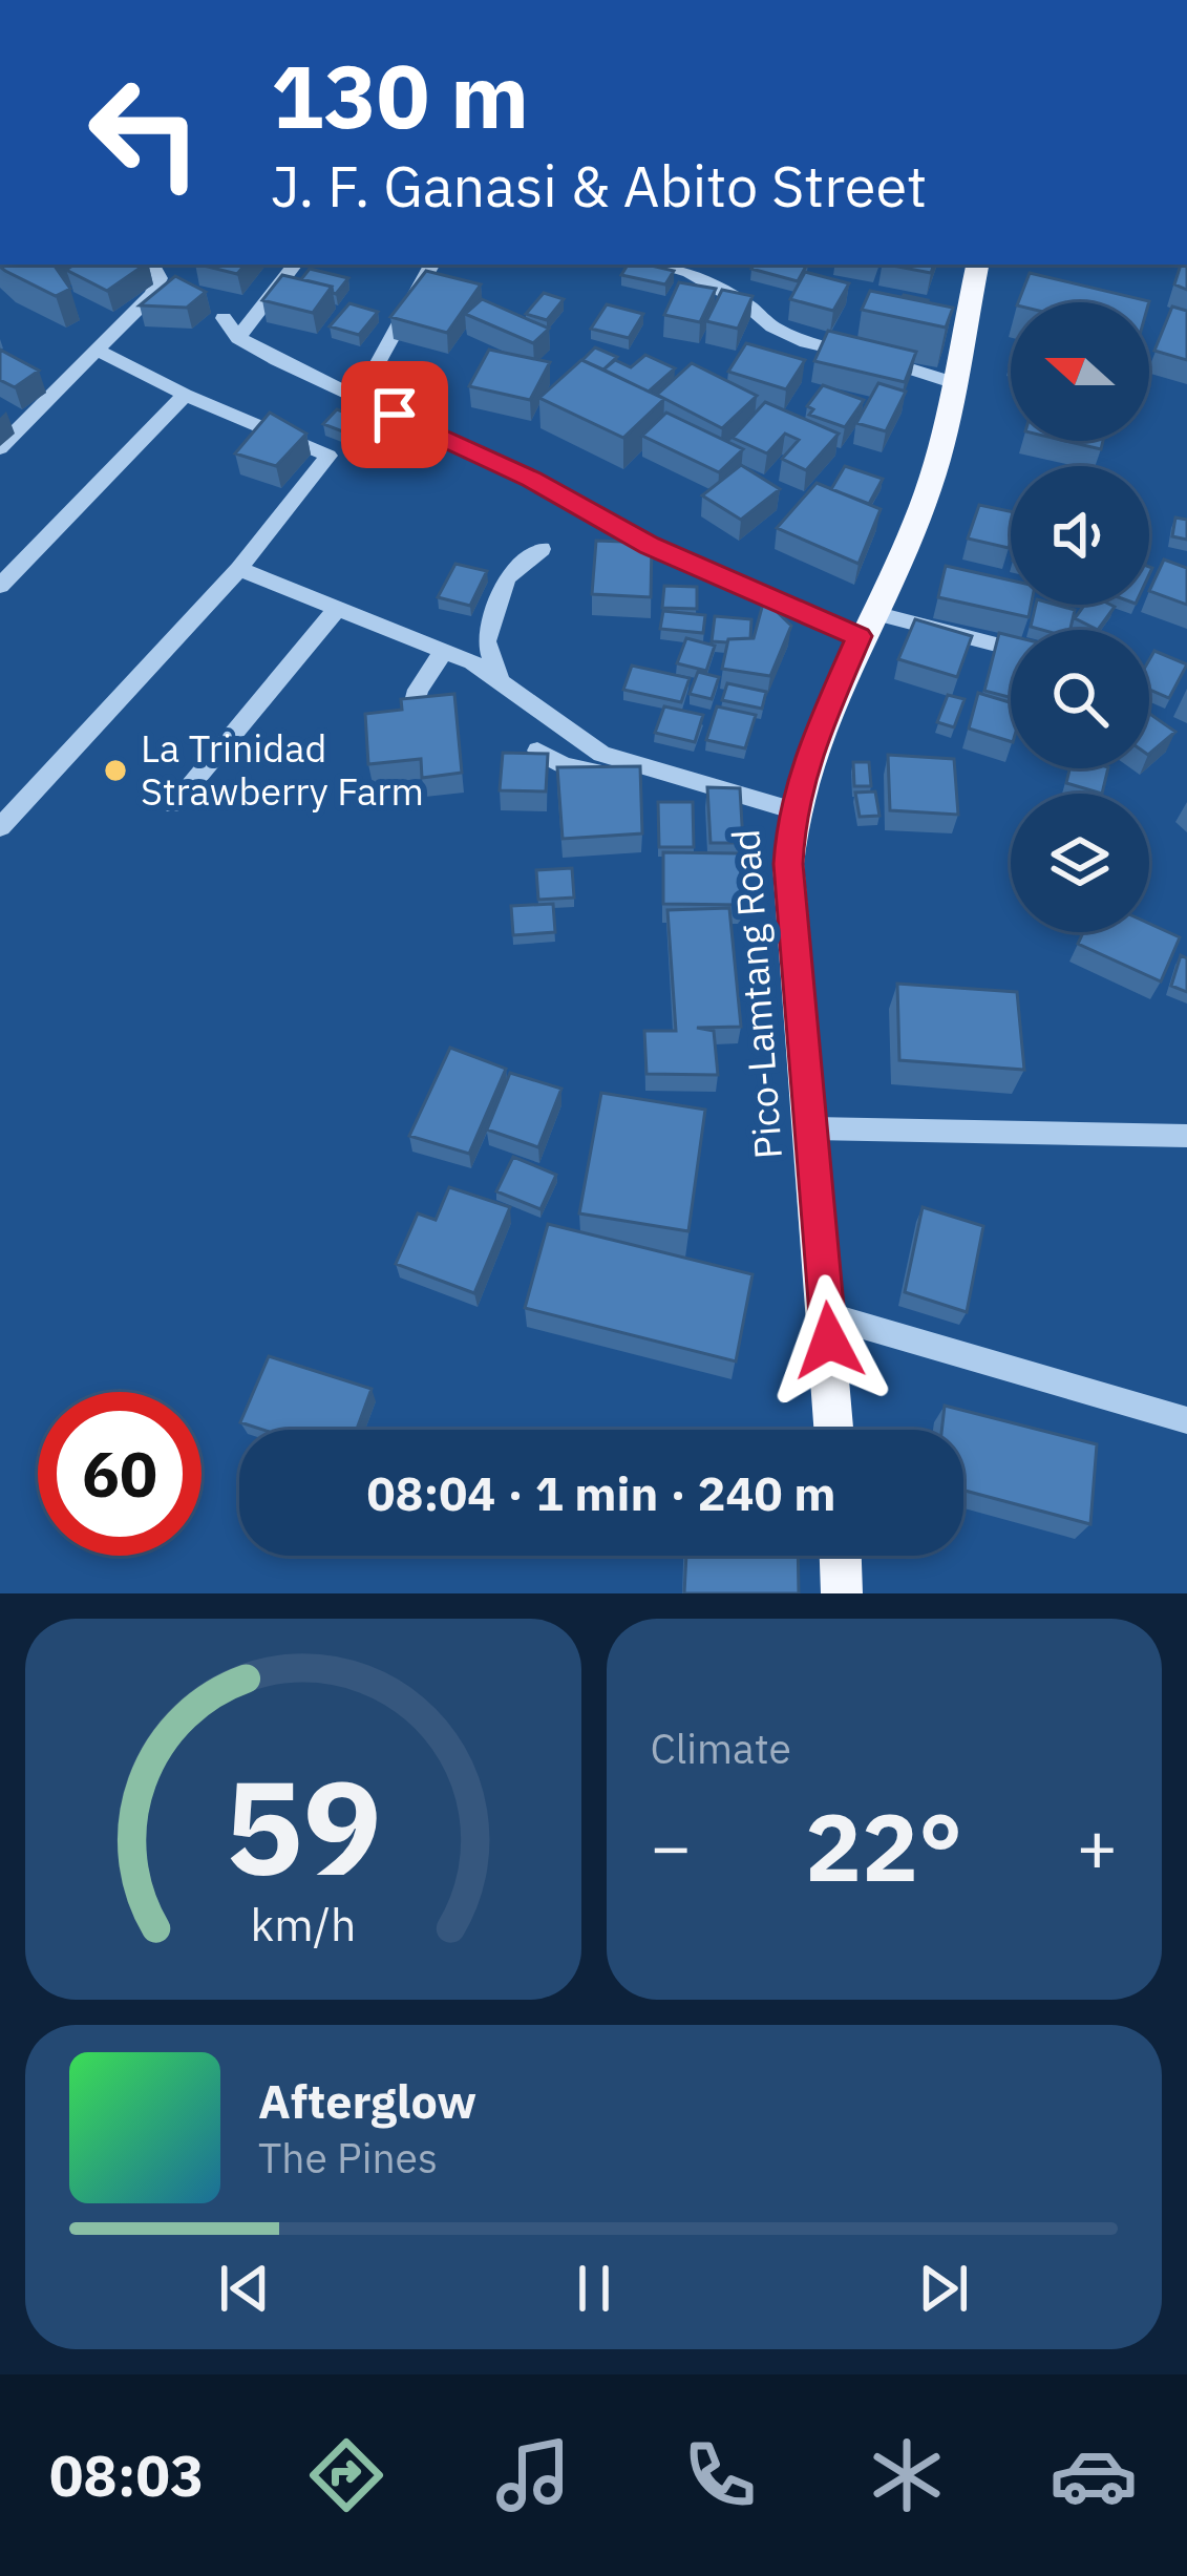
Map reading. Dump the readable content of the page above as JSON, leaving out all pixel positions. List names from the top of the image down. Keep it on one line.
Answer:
{"streets":{"main road":["Pico-Lamtang Road"]},"places":["La Trinidad Strawberry Farm"],"north":"left","page":{"turn":["130 m","J. F. Ganasi & Abito Street"],"limit":"60","trip":"08:04 · 1 min · 240 m","tile":"Climate","heat":["−","22°","+"],"song":["Afterglow","The Pines"],"tabs":"08:03","gauge":["59","km/h"]}}
